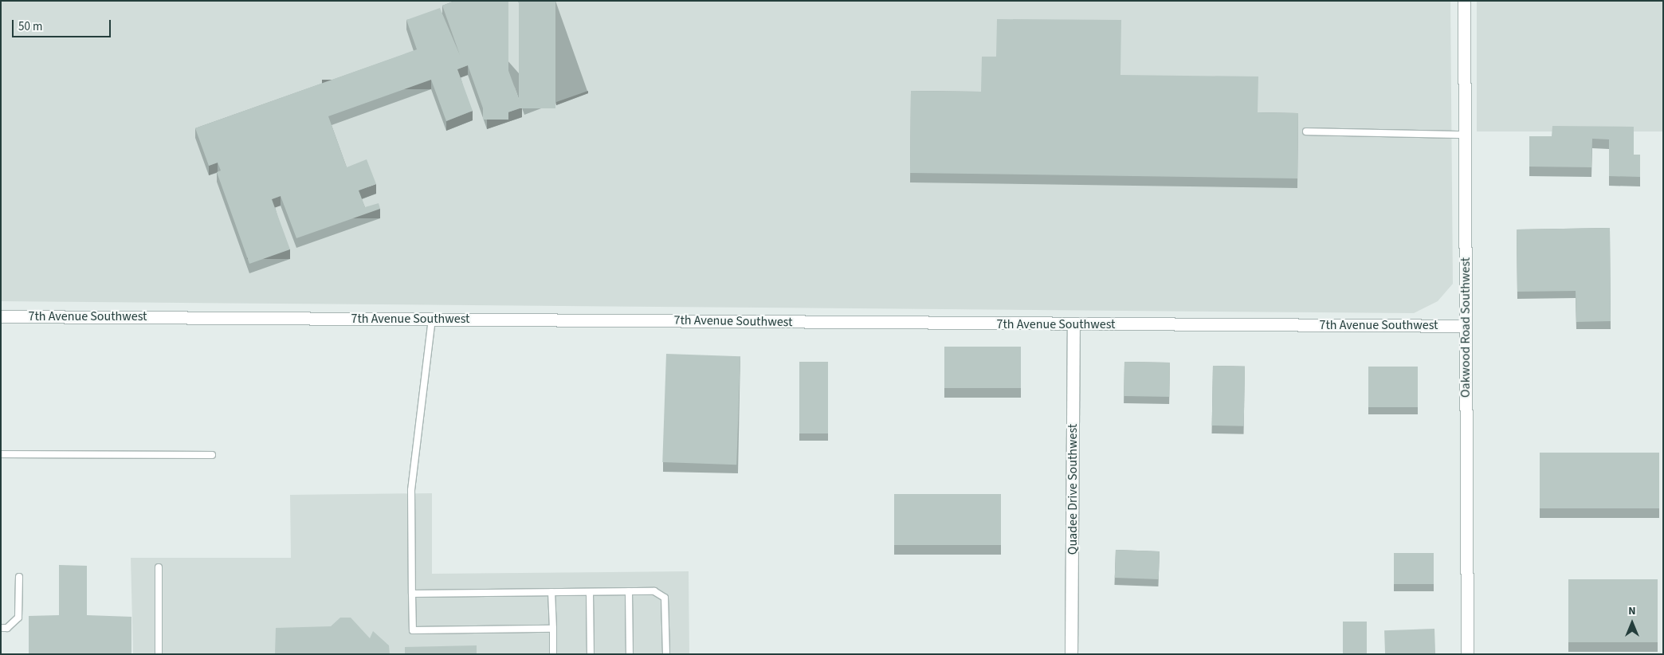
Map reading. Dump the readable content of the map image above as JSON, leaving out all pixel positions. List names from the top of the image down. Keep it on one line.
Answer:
{"streets":{"street":["7th Avenue Southwest","Oakwood Road Southwest","Quadee Drive Southwest"]},"crossings":[["7th Avenue Southwest","Oakwood Road Southwest"],["7th Avenue Southwest","Quadee Drive Southwest"]],"scale_bar":"50 m","north":"top"}
